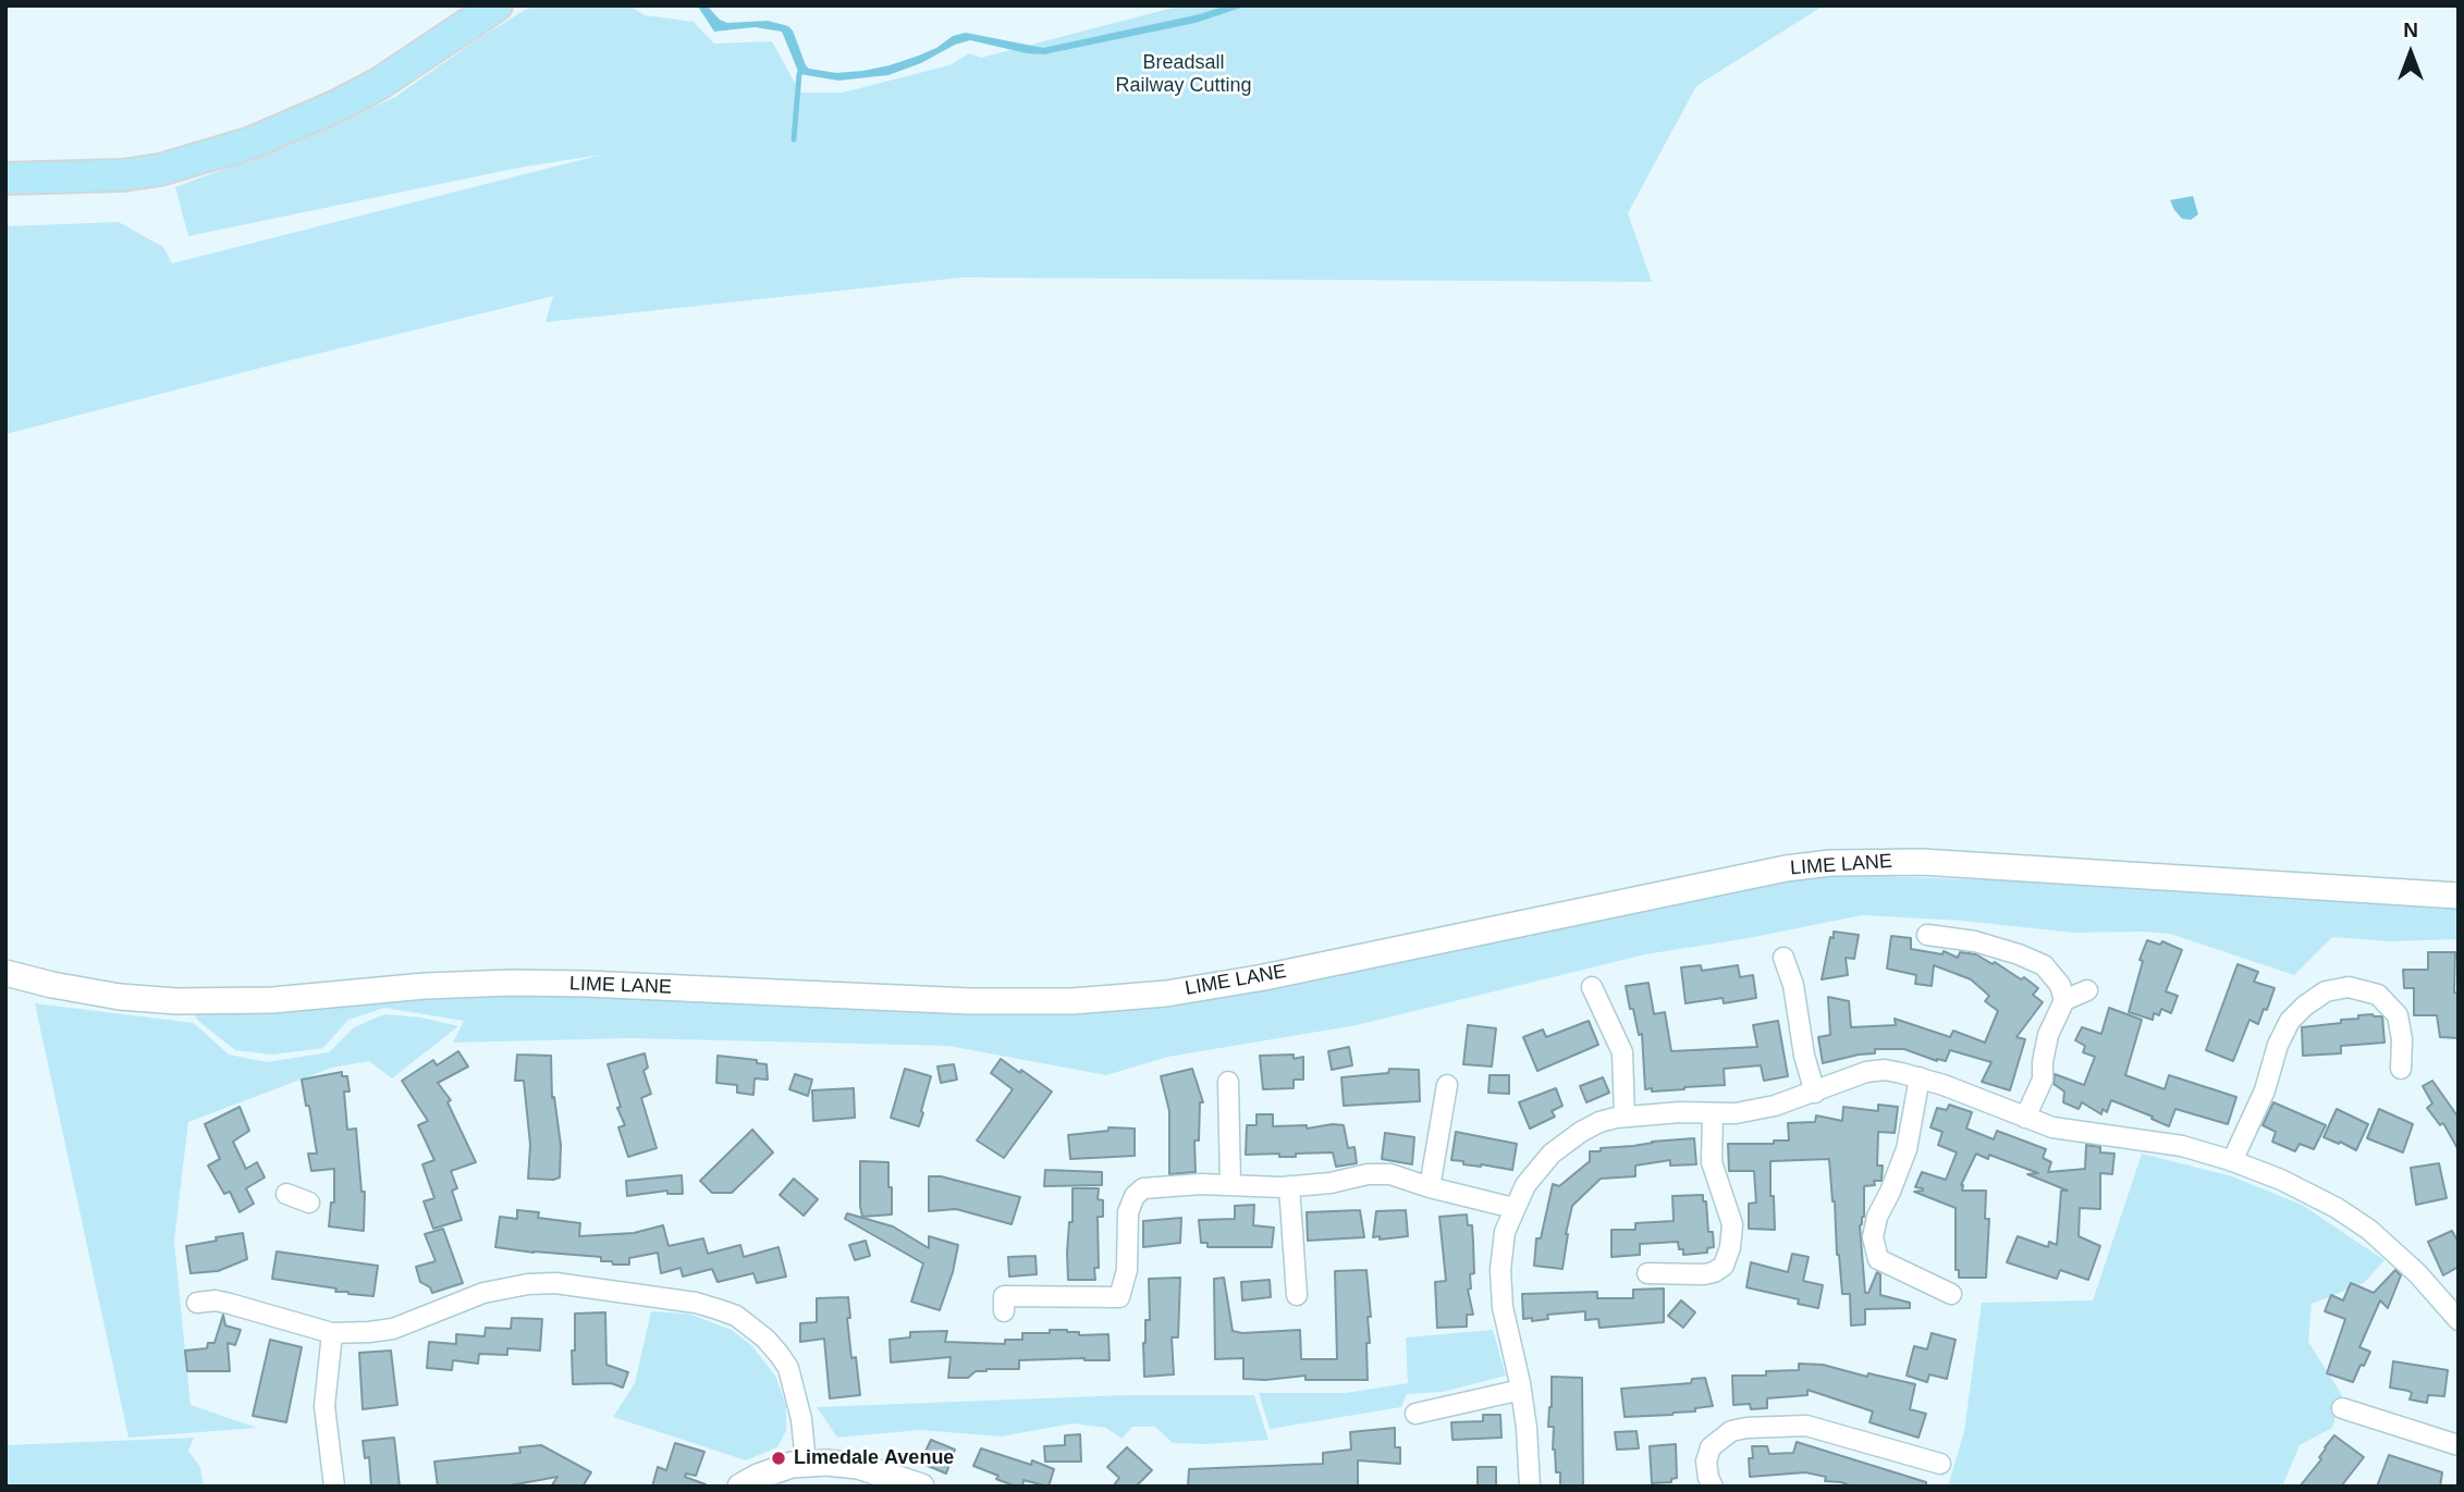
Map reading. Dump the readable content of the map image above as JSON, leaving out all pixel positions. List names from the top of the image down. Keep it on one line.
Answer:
{"streets":{"street":["LIME LANE"]},"parks":["Breadsall Railway Cutting"],"places":["Limedale Avenue"],"north":"top"}
